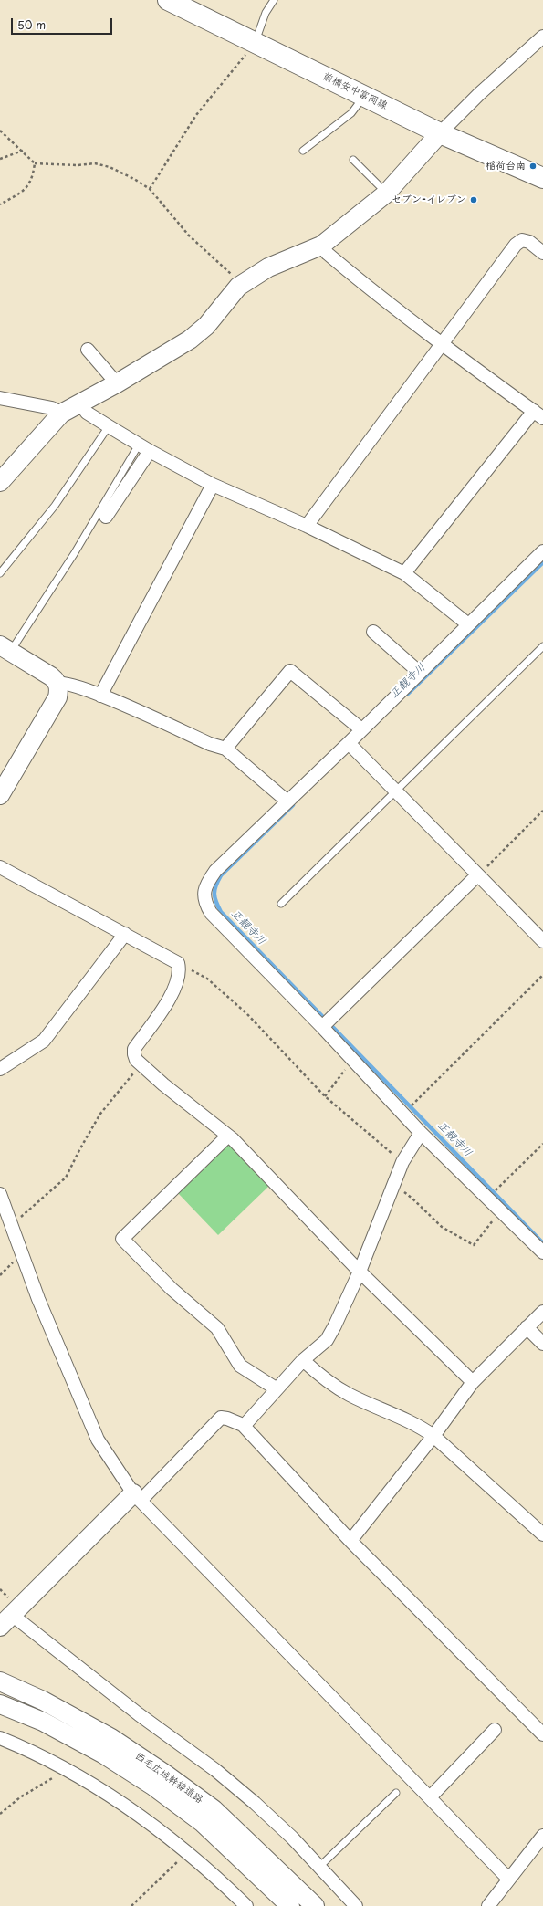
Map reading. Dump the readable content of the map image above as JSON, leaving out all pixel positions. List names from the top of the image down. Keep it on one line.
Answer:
{"streets":{"main road":["前橋安中富岡線"],"street":["西毛広域幹線道路"]},"water":["正観寺川"],"places":["稲荷台南","セブン-イレブン"],"scale_bar":"50 m"}
